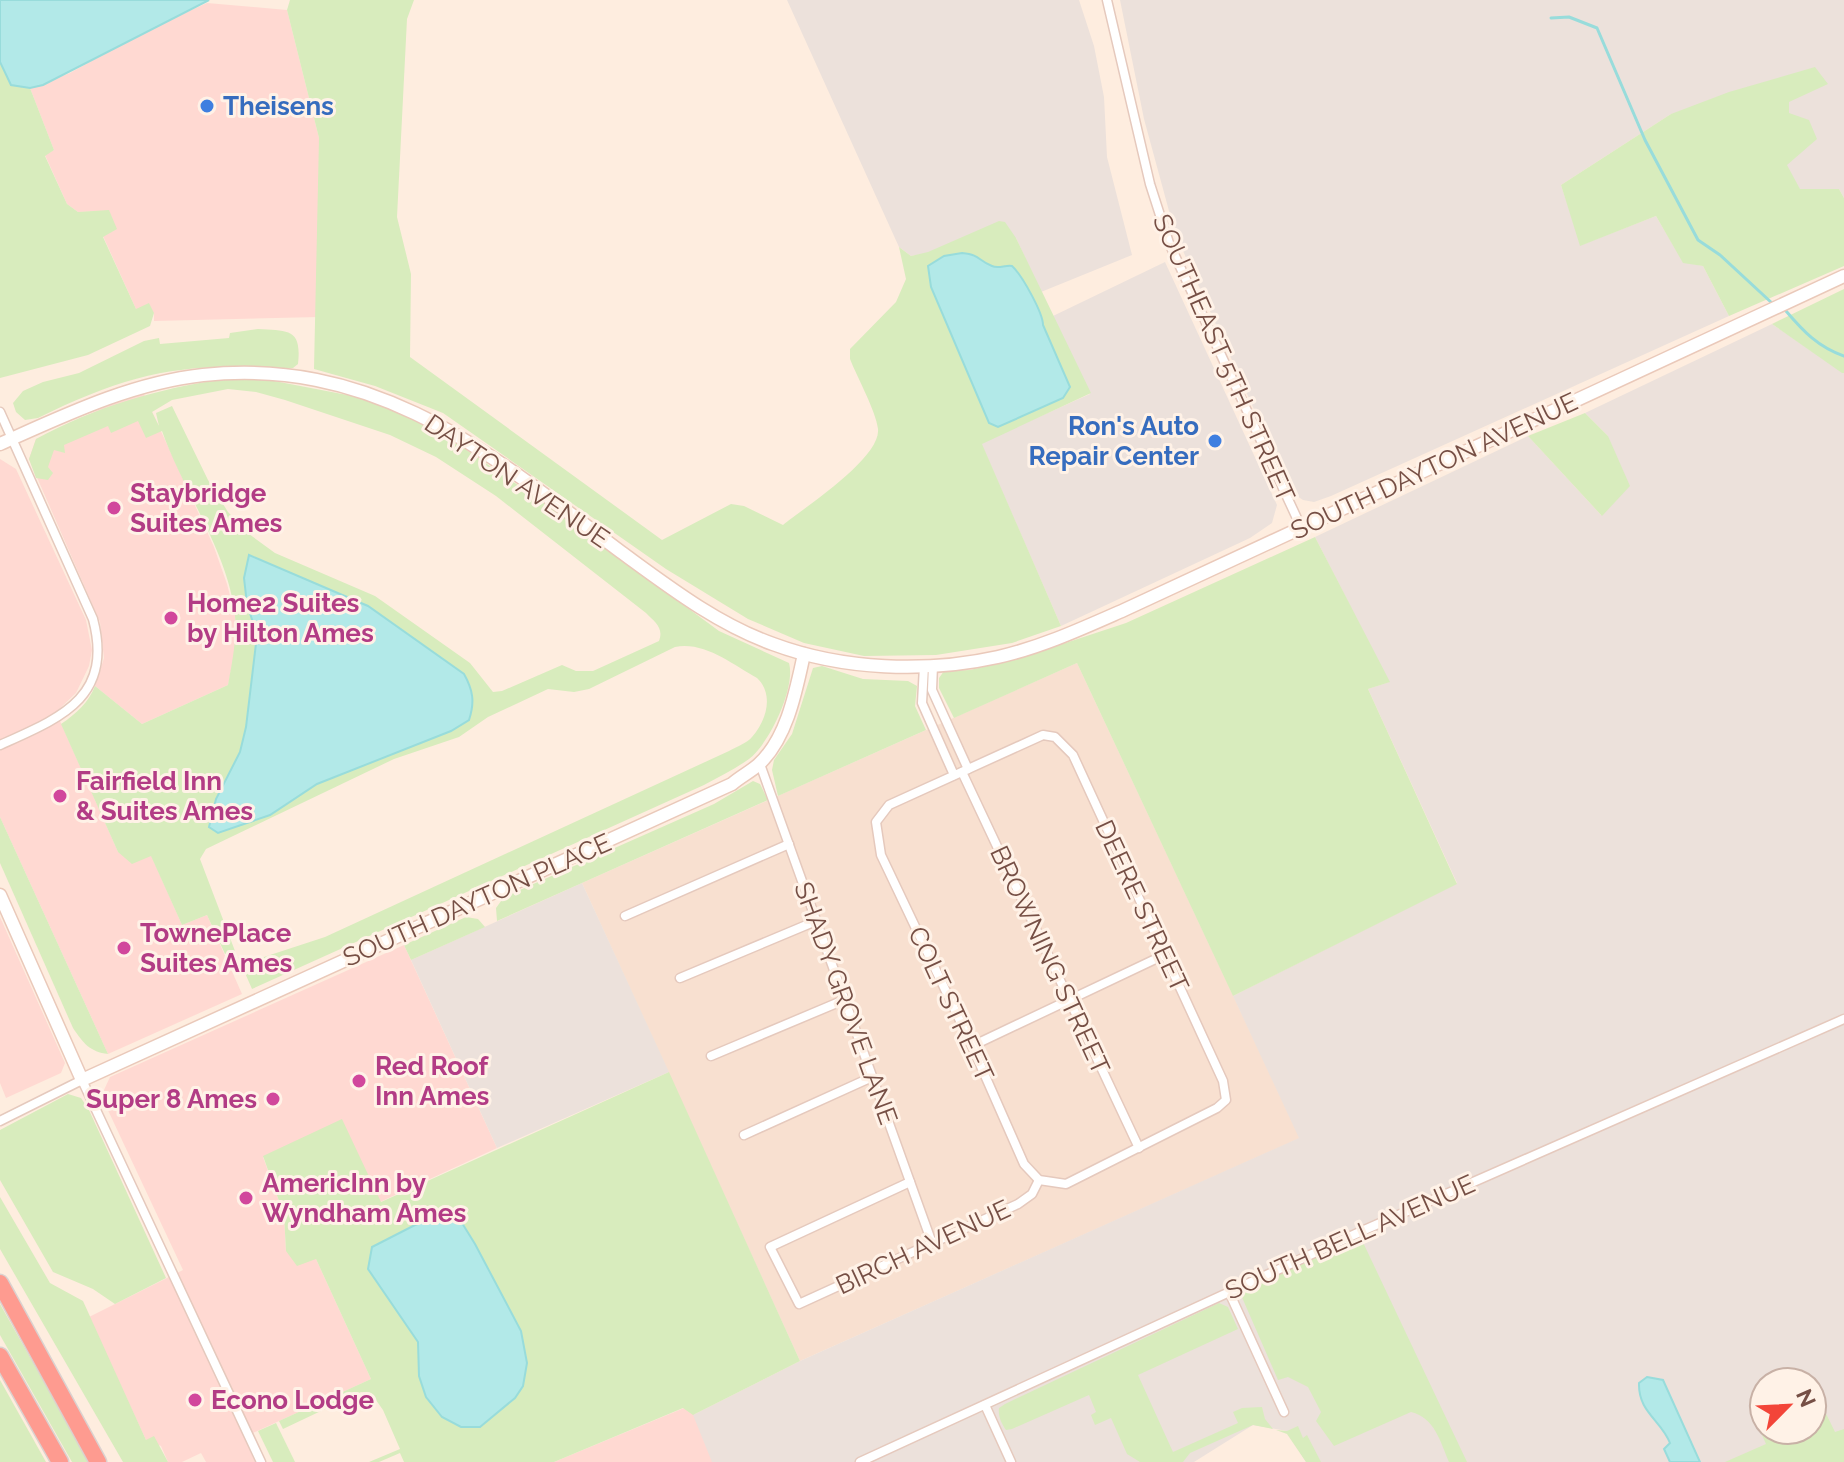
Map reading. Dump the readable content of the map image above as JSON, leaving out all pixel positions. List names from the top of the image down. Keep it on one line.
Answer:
{"streets":{"main road":["SOUTH DAYTON AVENUE","DAYTON AVENUE","SOUTH DAYTON PLACE"],"street":["SOUTHEAST 5TH STREET","DEERE STREET","BROWNING STREET","SHADY GROVE LANE","COLT STREET","SOUTH BELL AVENUE","BIRCH AVENUE"]},"crossings":[["SOUTHEAST 5TH STREET","SOUTH DAYTON AVENUE"],["SOUTH DAYTON AVENUE","DAYTON AVENUE"],["DAYTON AVENUE","SOUTH DAYTON PLACE"],["DAYTON AVENUE","BROWNING STREET"],["SOUTH DAYTON PLACE","SHADY GROVE LANE"],["DEERE STREET","BROWNING STREET"],["DEERE STREET","COLT STREET"],["BROWNING STREET","COLT STREET"],["SHADY GROVE LANE","BIRCH AVENUE"],["COLT STREET","BIRCH AVENUE"]],"places":["Theisens","Ron's Auto Repair Center","Staybridge Suites Ames","Home2 Suites by Hilton Ames","Fairfield Inn & Suites Ames","TownePlace Suites Ames","Red Roof Inn Ames","Super 8 Ames","AmericInn by Wyndham Ames","Econo Lodge"],"north":"top right"}
